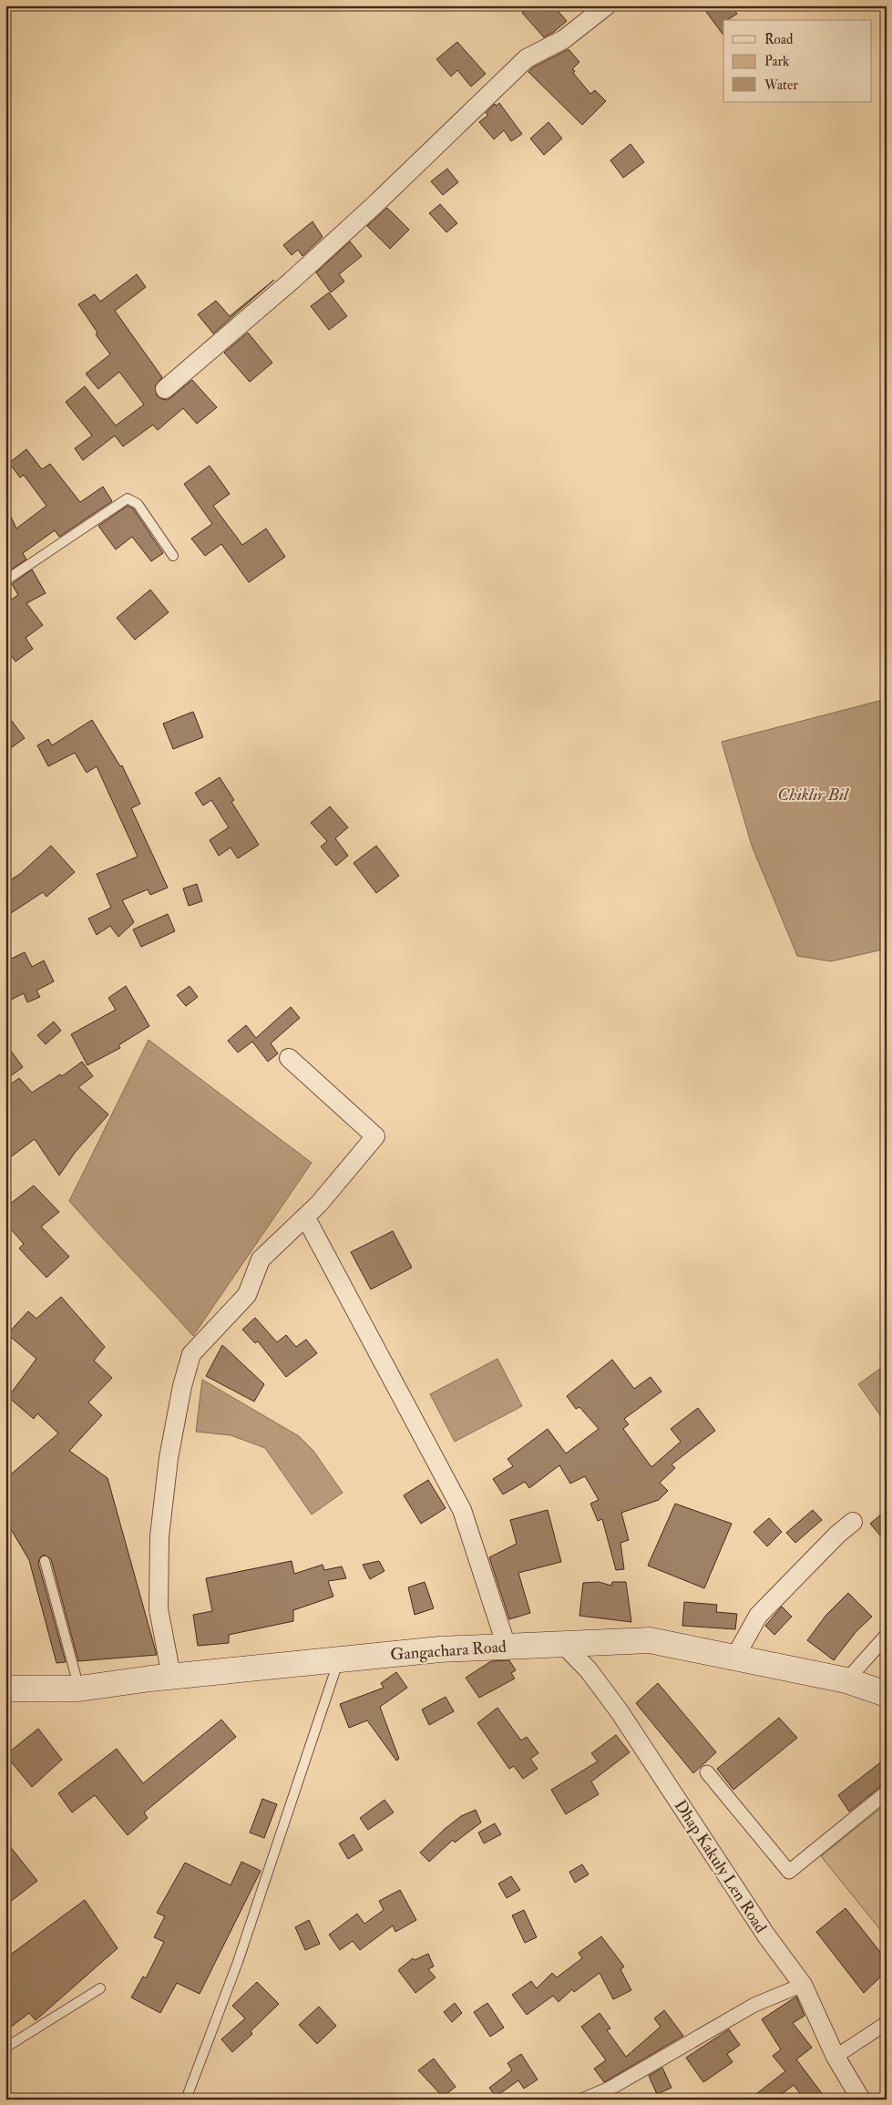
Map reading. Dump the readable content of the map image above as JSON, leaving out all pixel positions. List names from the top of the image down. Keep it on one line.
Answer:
{"streets":{"main road":["Gangachara Road"],"street":["Dhap Kakuly Len Road"]},"crossings":[["Gangachara Road","Dhap Kakuly Len Road"]],"water":["Chiklir Bil"],"legend":["Road","Park","Water"]}
